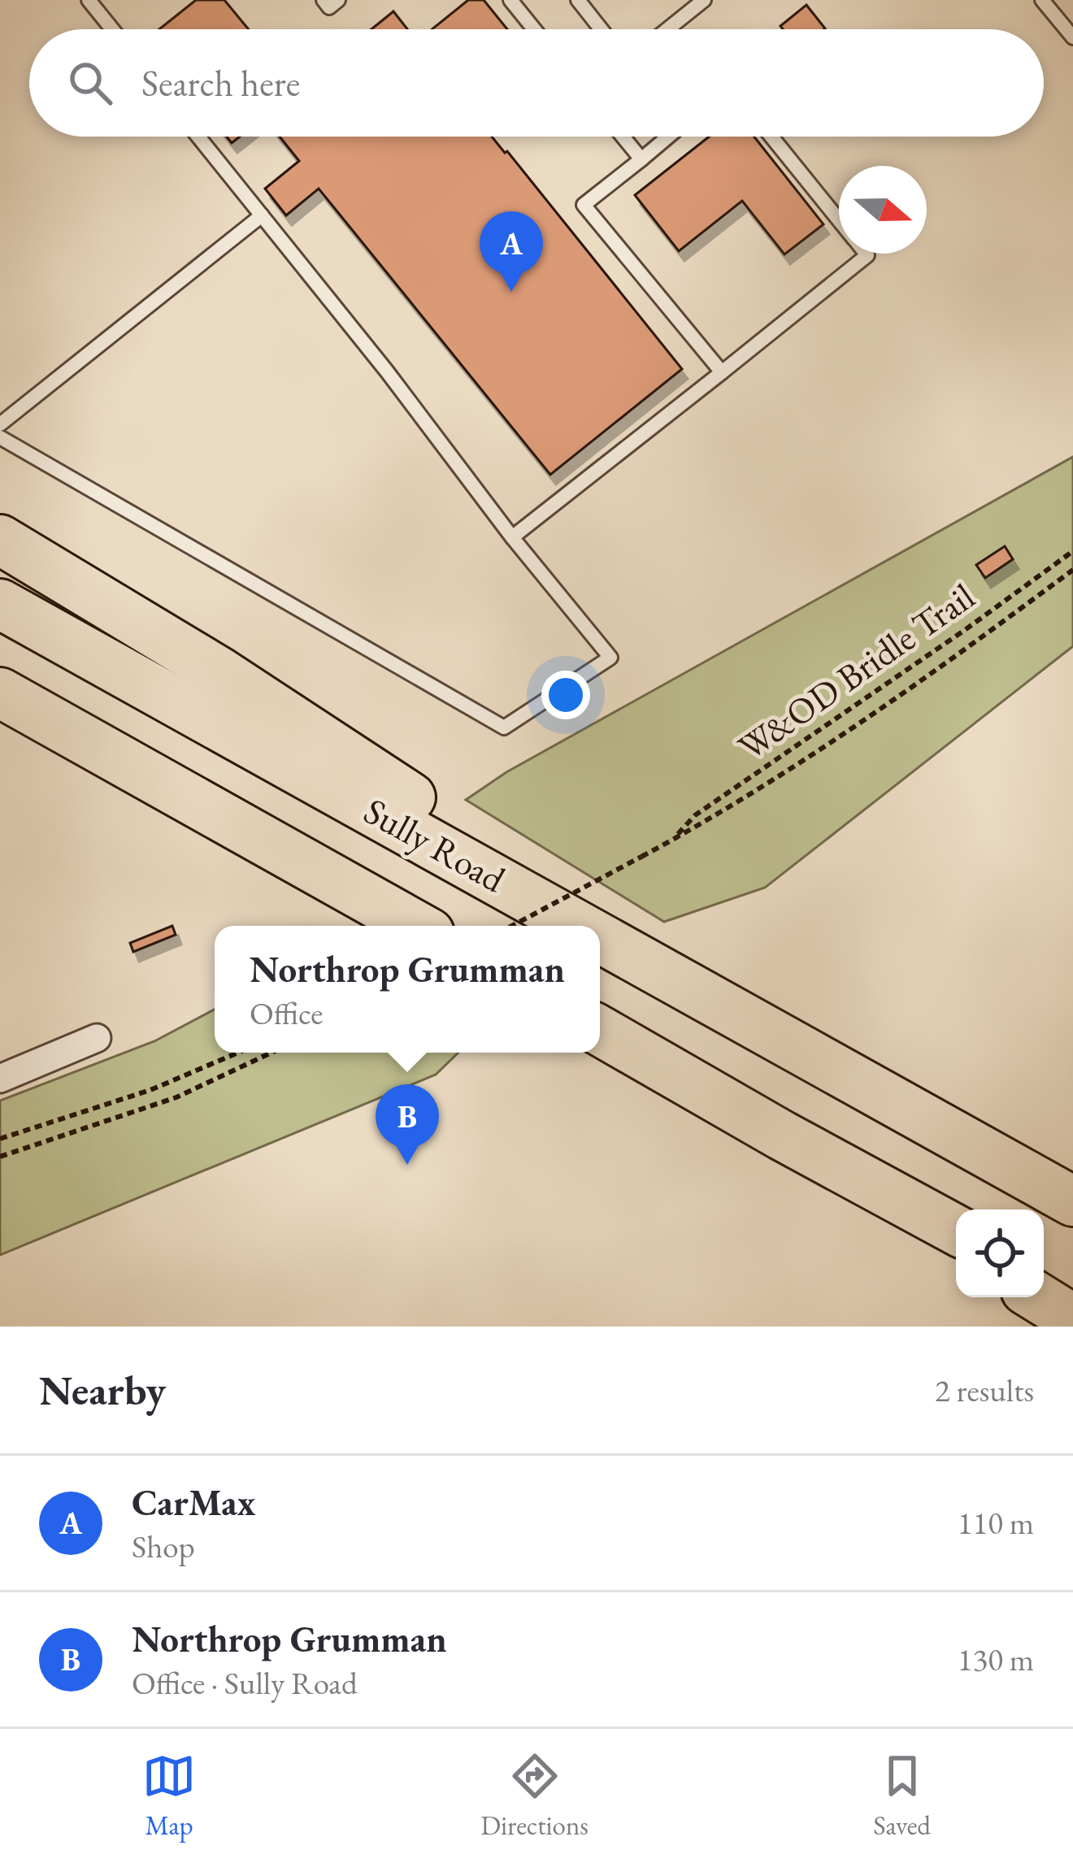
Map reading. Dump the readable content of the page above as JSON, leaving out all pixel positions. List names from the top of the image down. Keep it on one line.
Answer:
{"streets":{"highway":["Sully Road"],"path":["W&OD Bridle Trail"]},"north":"right","page":{"search":"Search here","pins":["A","B"],"popup":["Northrop Grumman","Office"],"heading":["Nearby","2 results"],"list":[{"mark":"A","name":"CarMax","note":"Shop","value":"110 m"},{"mark":"B","name":"Northrop Grumman","note":"Office · Sully Road","value":"130 m"}],"nav":["Map","Directions","Saved"]}}
